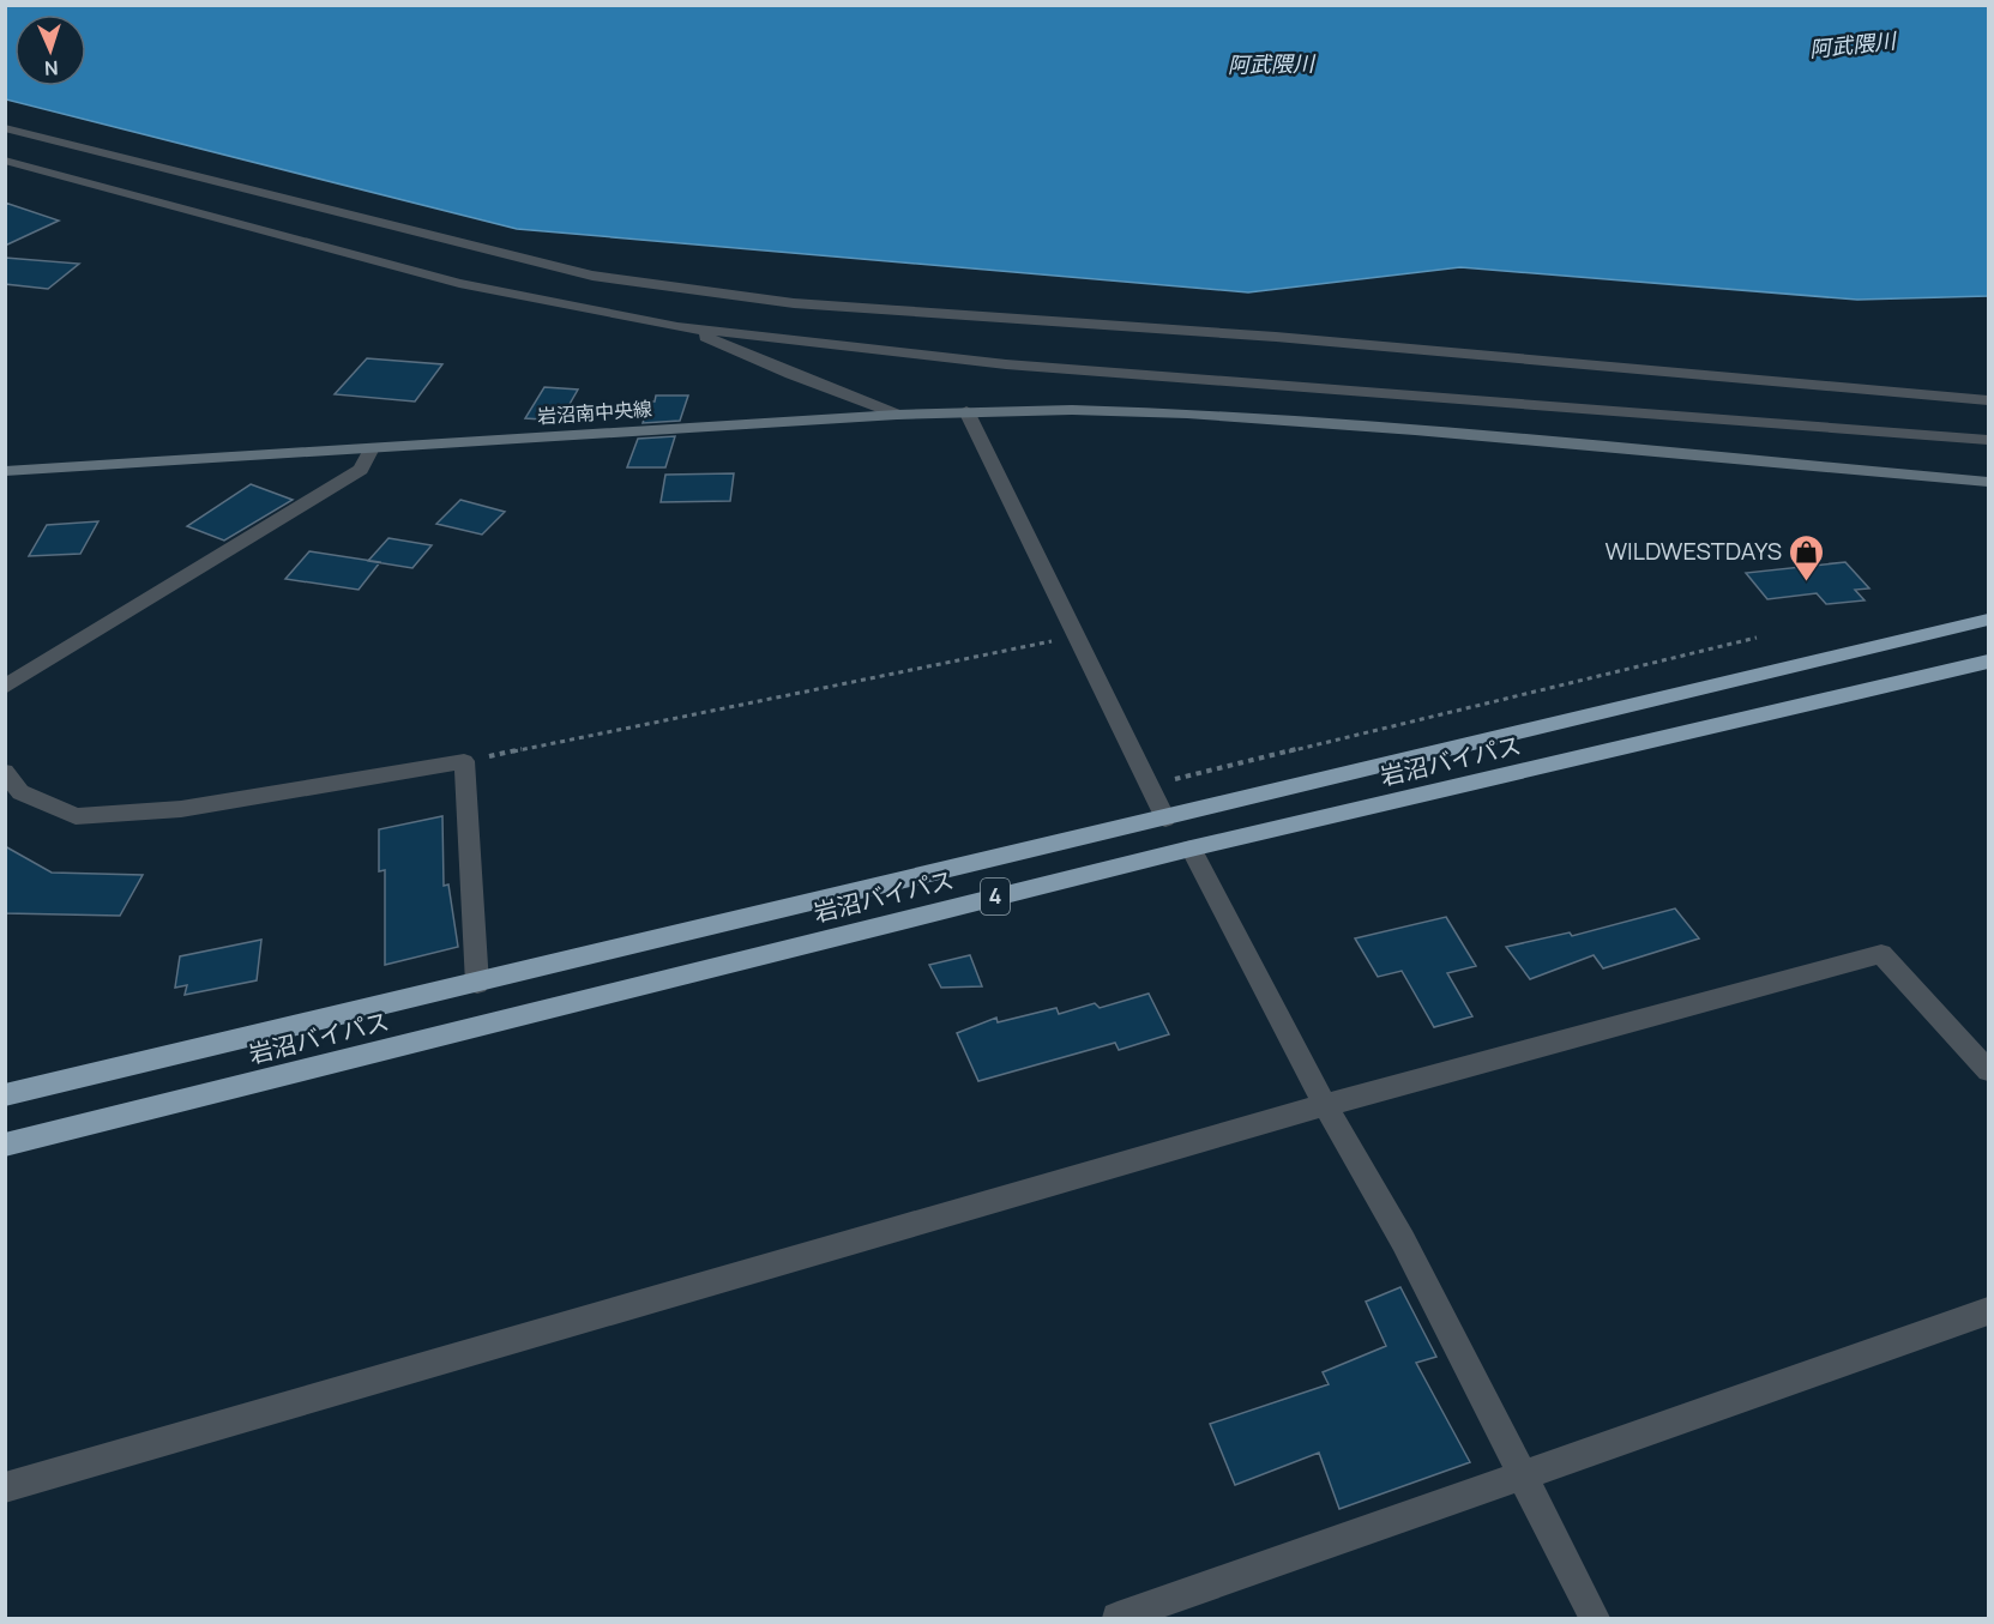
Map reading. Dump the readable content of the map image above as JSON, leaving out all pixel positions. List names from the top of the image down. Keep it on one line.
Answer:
{"streets":{"highway":["岩沼バイパス","4"],"street":["岩沼南中央線"]},"water":["阿武隈川"],"places":{"shop":["WILDWESTDAYS"]},"north":"bottom"}
